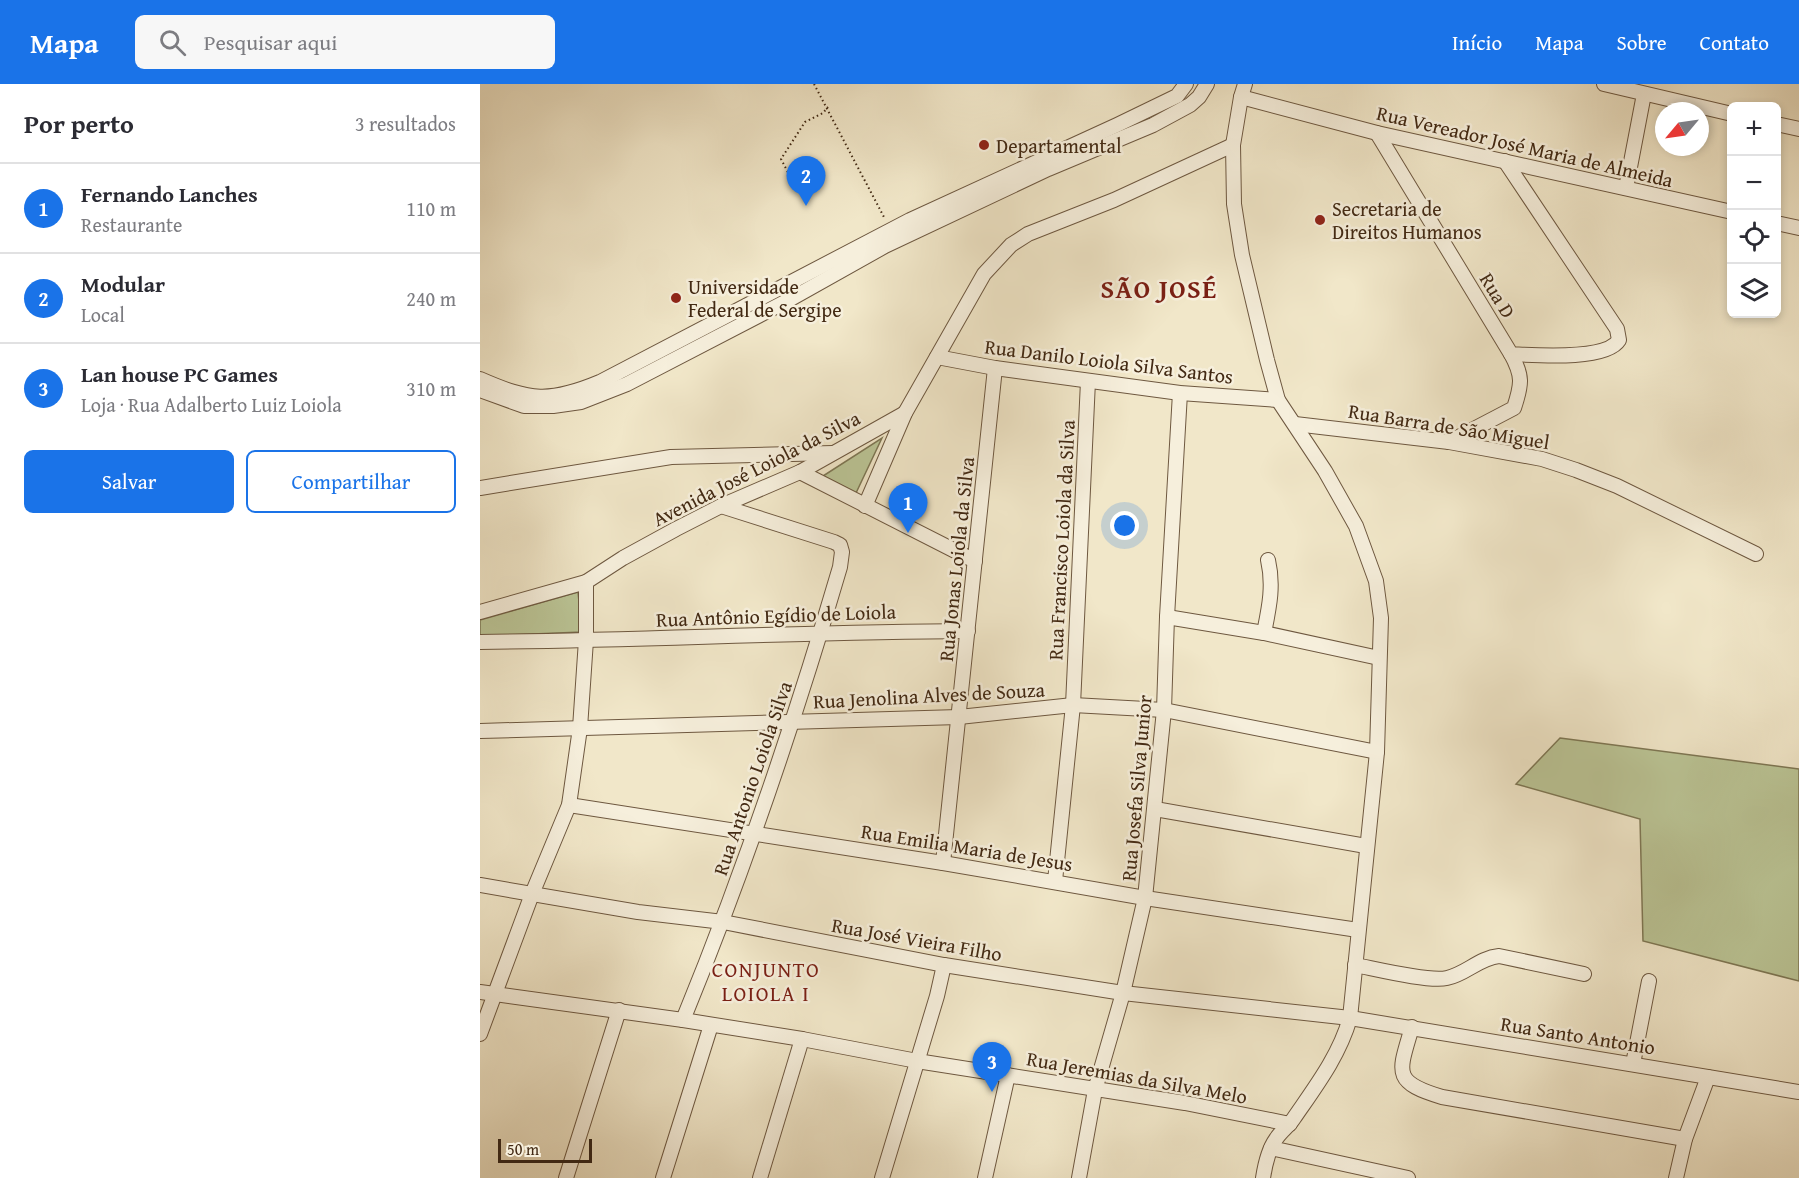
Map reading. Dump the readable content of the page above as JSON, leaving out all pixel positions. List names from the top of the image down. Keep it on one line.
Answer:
{"streets":{"street":["Rua Vereador José Maria de Almeida","Rua D","Rua Danilo Loiola Silva Santos","Rua Barra de São Miguel","Avenida José Loiola da Silva","Rua Francisco Loiola da Silva","Rua Jonas Loiola da Silva","Rua Antônio Egídio de Loiola","Rua Jenolina Alves de Souza","Rua Antonio Loiola Silva","Rua Josefa Silva Junior","Rua Emilia Maria de Jesus","Rua José Vieira Filho","Rua Santo Antonio","Rua Jeremias da Silva Melo"]},"crossings":[["Rua Vereador José Maria de Almeida","Rua D"],["Rua D","Rua Barra de São Miguel"],["Rua Danilo Loiola Silva Santos","Rua Francisco Loiola da Silva"],["Rua Danilo Loiola Silva Santos","Rua Jonas Loiola da Silva"],["Rua Danilo Loiola Silva Santos","Rua Josefa Silva Junior"],["Avenida José Loiola da Silva","Rua Antonio Loiola Silva"],["Rua Francisco Loiola da Silva","Rua Jenolina Alves de Souza"],["Rua Francisco Loiola da Silva","Rua Emilia Maria de Jesus"],["Rua Jonas Loiola da Silva","Rua Antônio Egídio de Loiola"],["Rua Jonas Loiola da Silva","Rua Jenolina Alves de Souza"],["Rua Jonas Loiola da Silva","Rua Emilia Maria de Jesus"],["Rua Antônio Egídio de Loiola","Rua Antonio Loiola Silva"],["Rua Jenolina Alves de Souza","Rua Antonio Loiola Silva"],["Rua Jenolina Alves de Souza","Rua Josefa Silva Junior"],["Rua Antonio Loiola Silva","Rua Emilia Maria de Jesus"],["Rua Antonio Loiola Silva","Rua José Vieira Filho"],["Rua Antonio Loiola Silva","Rua Jeremias da Silva Melo"],["Rua Josefa Silva Junior","Rua Emilia Maria de Jesus"],["Rua Josefa Silva Junior","Rua José Vieira Filho"],["Rua Josefa Silva Junior","Rua Jeremias da Silva Melo"],["Rua José Vieira Filho","Rua Santo Antonio"]],"districts":["SÃO JOSÉ","CONJUNTO LOIOLA I"],"places":["Departamental","Secretaria de Direitos Humanos","Universidade Federal de Sergipe"],"scale_bar":"50 m","north":"bottom left","page":{"header":"Mapa","search":"Pesquisar aqui","nav":["Início","Mapa","Sobre","Contato"],"heading":["Por perto","3 resultados"],"map_buttons":["+","−"],"pins":["2","1","3"],"list":[{"mark":"1","name":"Fernando Lanches","note":"Restaurante","value":"110 m"},{"mark":"2","name":"Modular","note":"Local","value":"240 m"},{"mark":"3","name":"Lan house PC Games","note":"Loja · Rua Adalberto Luiz Loiola","value":"310 m"}],"buttons":["Salvar","Compartilhar"],"scale":"50 m"}}
